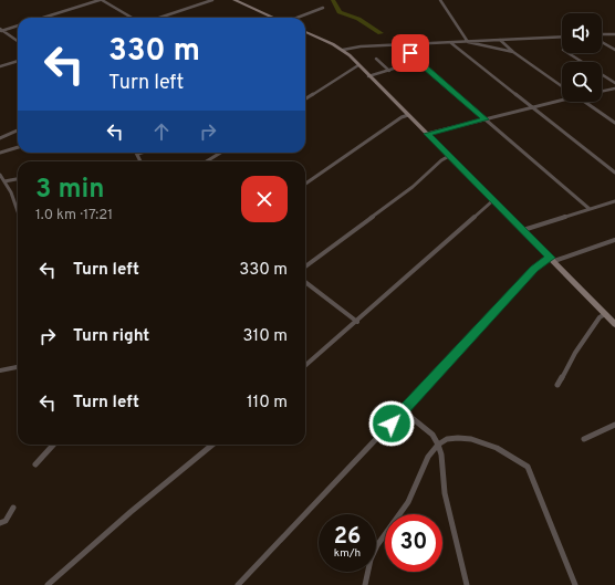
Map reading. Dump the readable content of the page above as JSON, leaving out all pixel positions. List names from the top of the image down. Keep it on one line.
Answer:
{"page":{"turn":["330 m","Turn left"],"heading":["3 min","1.0 km · 17:21"],"list":[{"name":"Turn left","value":"330 m"},{"name":"Turn right","value":"310 m"},{"name":"Turn left","value":"110 m"}],"speed":"26 km/h","limit":"30"}}
